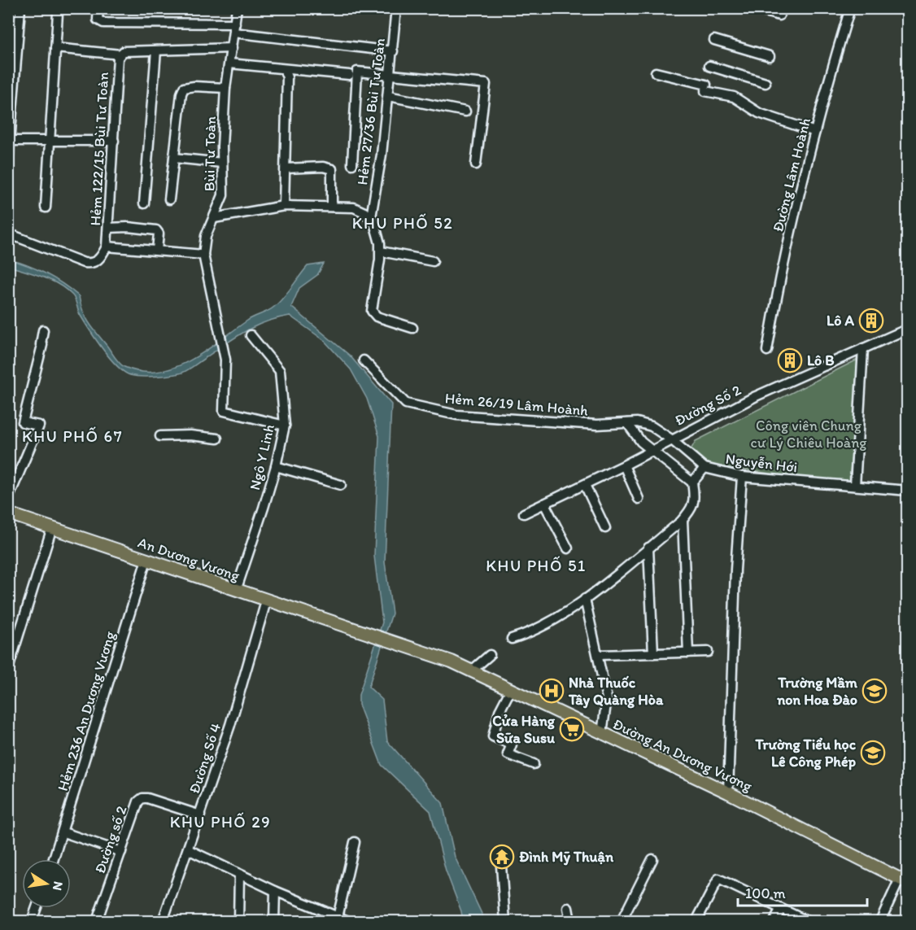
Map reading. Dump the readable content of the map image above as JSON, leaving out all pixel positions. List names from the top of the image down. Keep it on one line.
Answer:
{"streets":{"main road":["An Dương Vương","Đường An Dương Vương"],"street":["Hẻm 27/36 Bùi Tư Toàn","Hẻm 122/15 Bùi Tư Toàn","Bùi Tư Toàn","Đường Lâm Hoành","Hẻm 26/19 Lâm Hoành","Đường Số 2","Ngô Y Linh","Nguyễn Hới","Hẻm 236 An Dương Vương","Đường Số 4","Đường số 2"]},"crossings":[["Bùi Tư Toàn","Ngô Y Linh"],["Hẻm 26/19 Lâm Hoành","Nguyễn Hới"],["Đường Số 2","Nguyễn Hới"],["Ngô Y Linh","An Dương Vương"],["An Dương Vương","Hẻm 236 An Dương Vương"],["An Dương Vương","Đường An Dương Vương"],["An Dương Vương","Đường Số 4"],["Đường Số 4","Đường số 2"]],"districts":["KHU PHỐ 52","KHU PHỐ 67","KHU PHỐ 51","KHU PHỐ 29"],"parks":["Công viên Chung cư Lý Chiêu Hoàng"],"places":{"building":["Lô A","Lô B"],"hospital":["Nhà Thuốc Tây Quàng Hòa"],"school or university":["Trường Mầm non Hoa Đào","Trường Tiểu học Lê Công Phép"],"supermarket":["Cửa Hàng Sữa Susu"],"temple":["Đình Mỹ Thuận"]},"scale_bar":"100 m","north":"right"}
